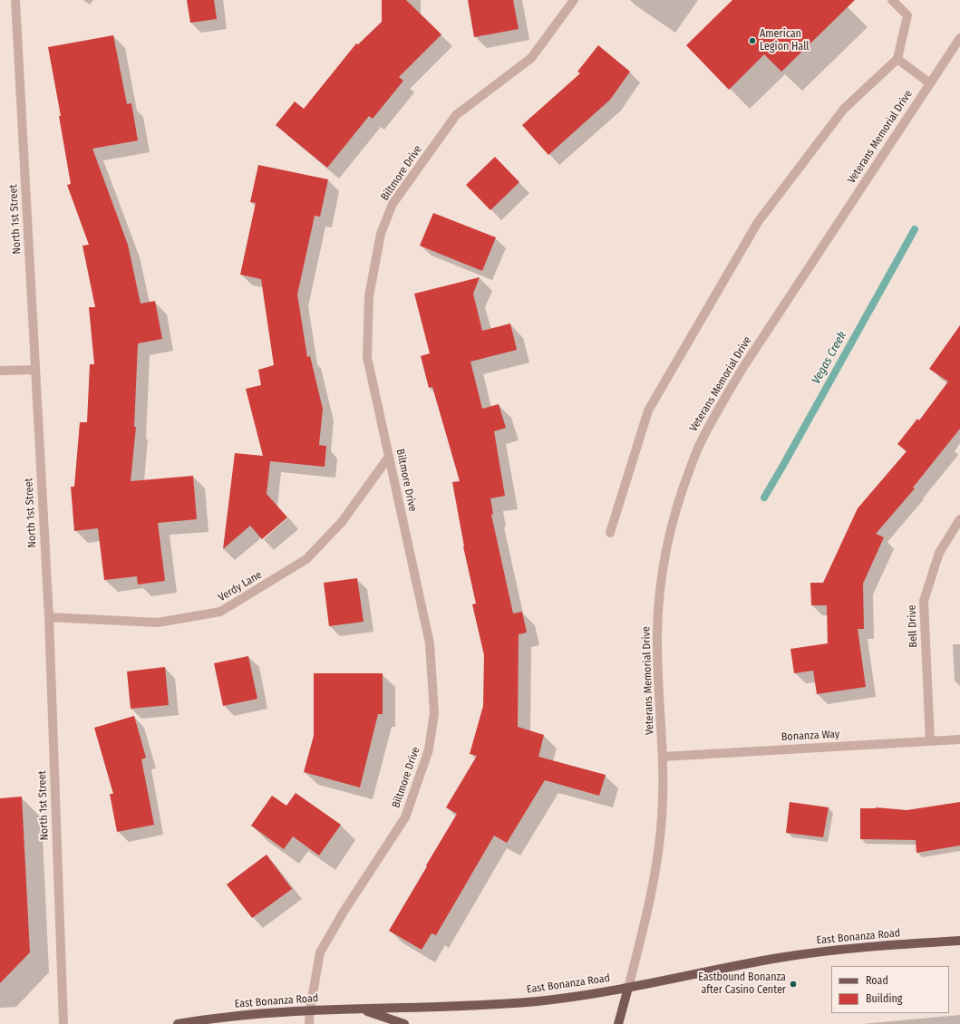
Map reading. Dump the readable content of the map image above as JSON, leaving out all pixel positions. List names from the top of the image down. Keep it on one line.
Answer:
{"streets":{"main road":["East Bonanza Road"],"street":["Veterans Memorial Drive","Biltmore Drive","North 1st Street","Verdy Lane","Bell Drive","Bonanza Way"]},"crossings":[["Veterans Memorial Drive","Bonanza Way"],["Veterans Memorial Drive","East Bonanza Road"],["Biltmore Drive","Verdy Lane"],["Biltmore Drive","East Bonanza Road"],["North 1st Street","Verdy Lane"],["Bell Drive","Bonanza Way"]],"water":["Vegas Creek"],"places":["American Legion Hall","Eastbound Bonanza after Casino Center"],"legend":["Road","Building"]}
